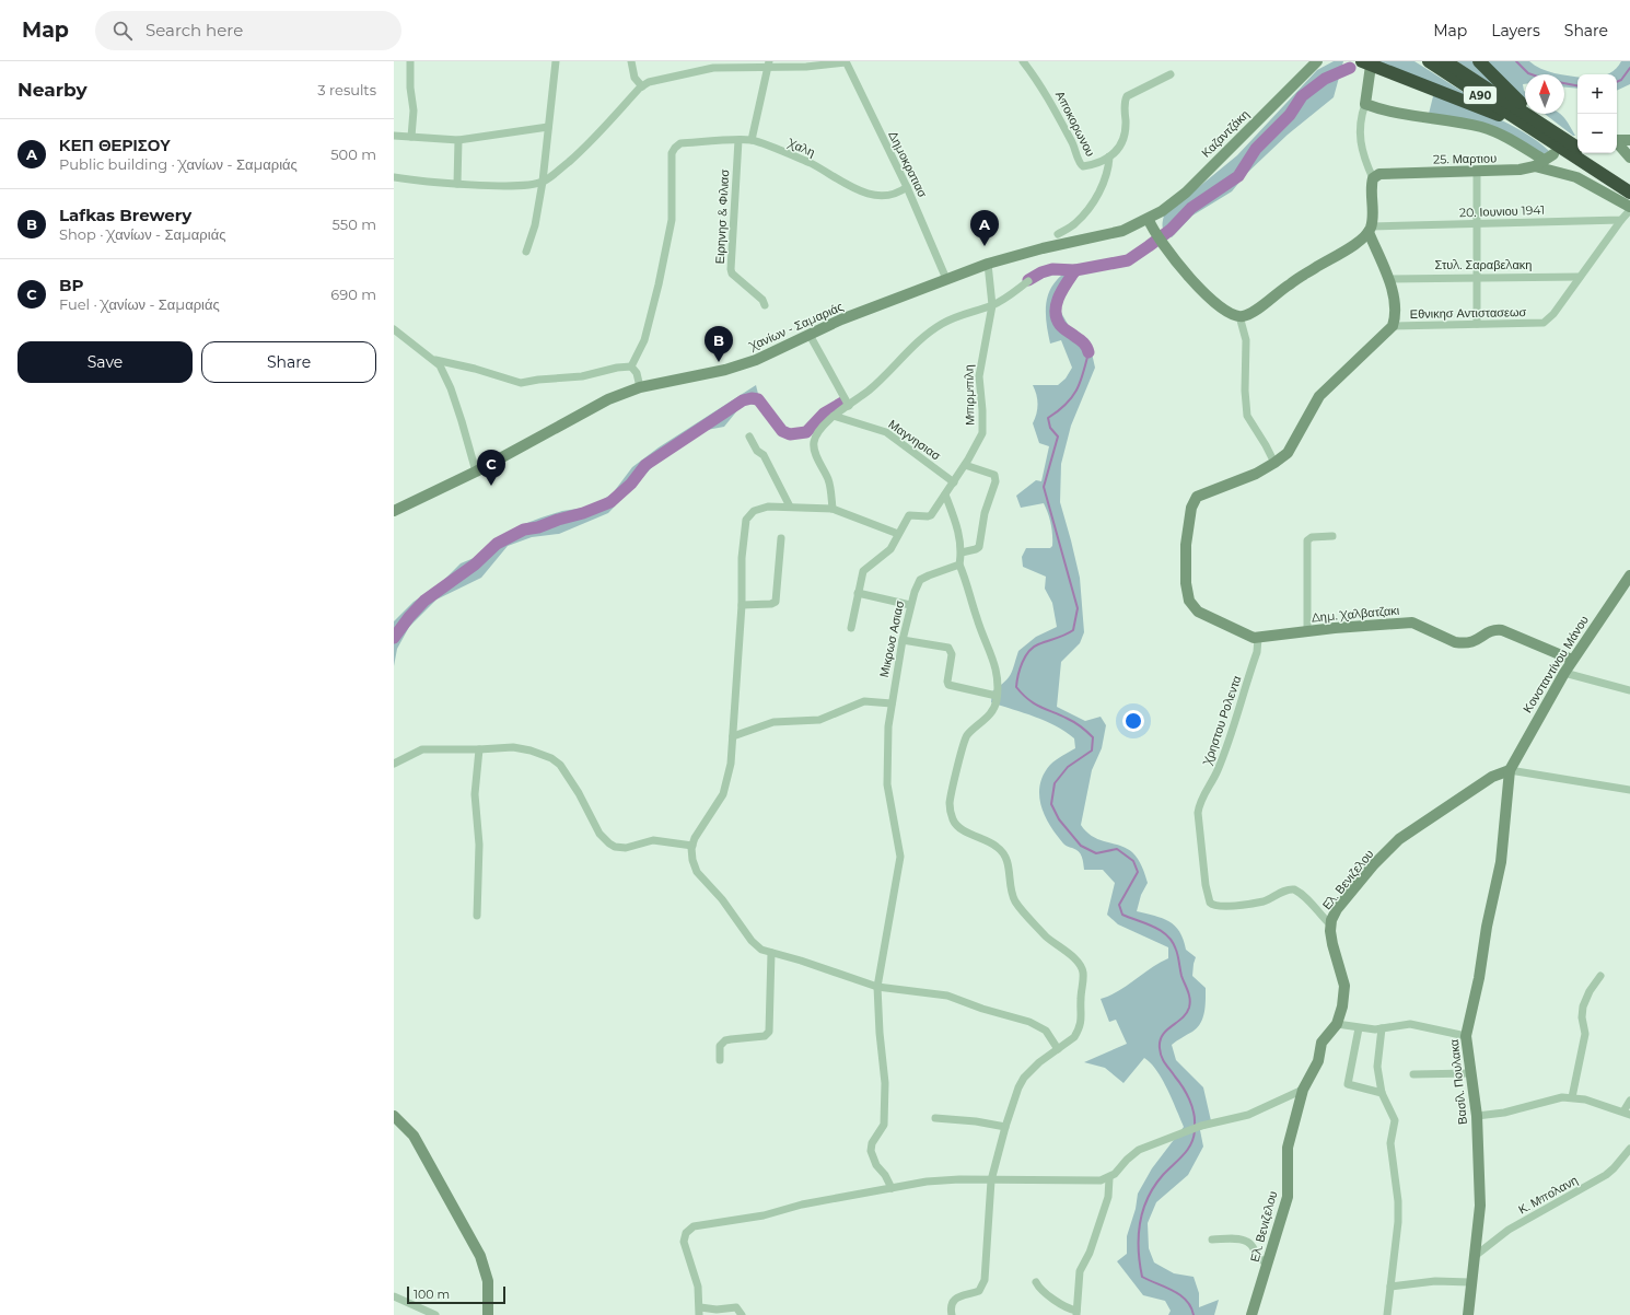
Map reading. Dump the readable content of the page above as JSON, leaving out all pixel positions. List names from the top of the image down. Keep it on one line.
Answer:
{"streets":{"highway":["Α90"],"main road":["Καζαντζάκη","25. Μαρτιου","Χανίων - Σαμαριάς","Δημ. Χαλβατζακι","Κονσταντίνου Μάνου","Ελ. Βενιζελου","Βασίλ. Πουλακα"],"street":["Αποκορωνου","Χαλη","Δημοκρατιασ","20. Ιουνιου 1941","Ειρηνησ & Φιλιασ","Στυλ. Σαραβελακη","Εθνικησ Αντιστασεωσ","Μπιρμπιλη","Μαγνησιασ","Μικρωσ Ασιασ","Χρηστου Ρολεντα","Κ. Μπολανη"]},"crossings":[["Καζαντζάκη","Χανίων - Σαμαριάς"],["Χαλη","Δημοκρατιασ"],["Χαλη","Ειρηνησ & Φιλιασ"],["Δημοκρατιασ","Χανίων - Σαμαριάς"],["Στυλ. Σαραβελακη","Εθνικησ Αντιστασεωσ"],["Χανίων - Σαμαριάς","Μπιρμπιλη"],["Μπιρμπιλη","Μαγνησιασ"],["Δημ. Χαλβατζακι","Κονσταντίνου Μάνου"],["Δημ. Χαλβατζακι","Χρηστου Ρολεντα"],["Κονσταντίνου Μάνου","Ελ. Βενιζελου"],["Κονσταντίνου Μάνου","Βασίλ. Πουλακα"],["Χρηστου Ρολεντα","Ελ. Βενιζελου"],["Ελ. Βενιζελου","Βασίλ. Πουλακα"],["Βασίλ. Πουλακα","Κ. Μπολανη"]],"scale_bar":"100 m","north":"top","page":{"header":"Map","search":"Search here","nav":["Map","Layers","Share"],"heading":["Nearby","3 results"],"map_buttons":["+","−"],"list":[{"mark":"A","name":"ΚΕΠ ΘΕΡΙΣΟΥ","note":"Public building · Χανίων - Σαμαριάς","value":"500 m"},{"mark":"B","name":"Lafkas Brewery","note":"Shop · Χανίων - Σαμαριάς","value":"550 m"},{"mark":"C","name":"BP","note":"Fuel · Χανίων - Σαμαριάς","value":"690 m"}],"pins":["A","B","C"],"buttons":["Save","Share"],"scale":"100 m"}}
